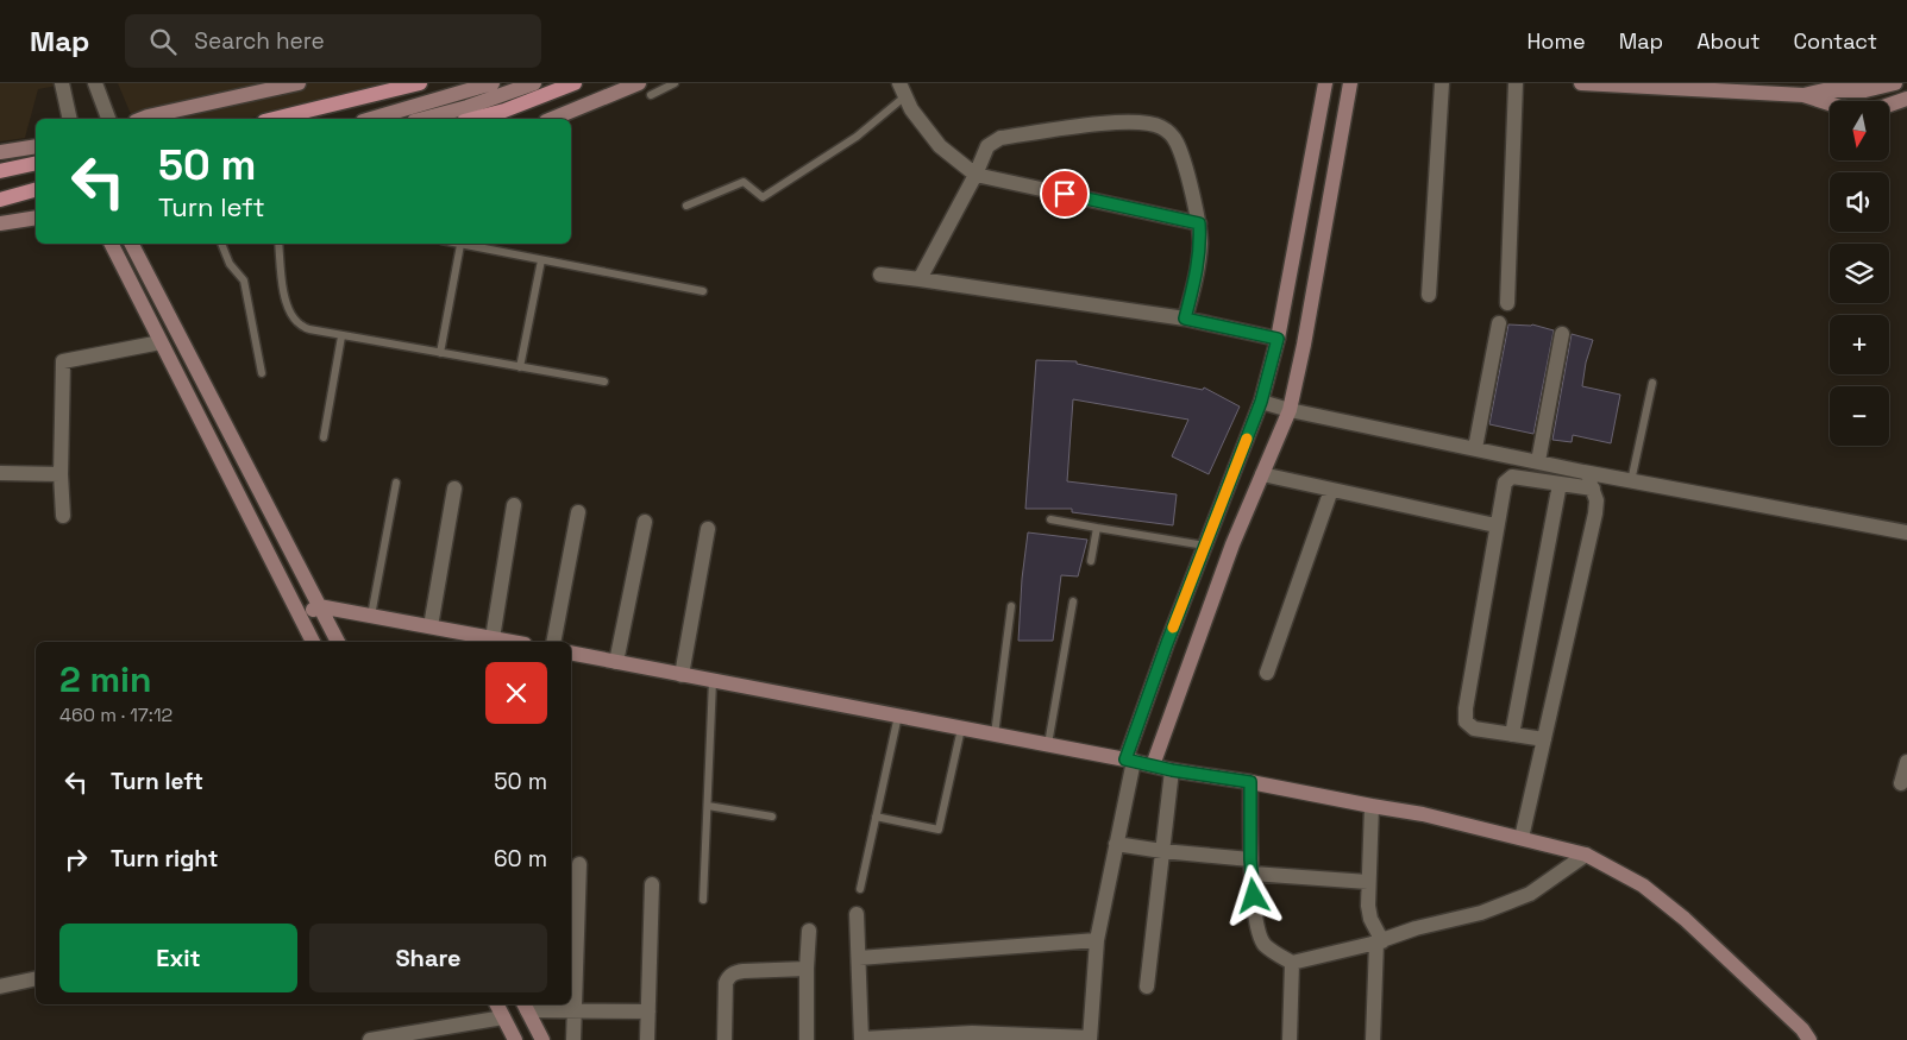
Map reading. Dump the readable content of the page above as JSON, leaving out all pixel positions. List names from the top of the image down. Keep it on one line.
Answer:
{"north":"bottom","page":{"header":"Map","search":"Search here","nav":["Home","Map","About","Contact"],"map_buttons":["+","−"],"turn":["50 m","Turn left"],"heading":["2 min","460 m · 17:12"],"list":[{"name":"Turn left","value":"50 m"},{"name":"Turn right","value":"60 m"}],"buttons":["Exit","Share"]}}
